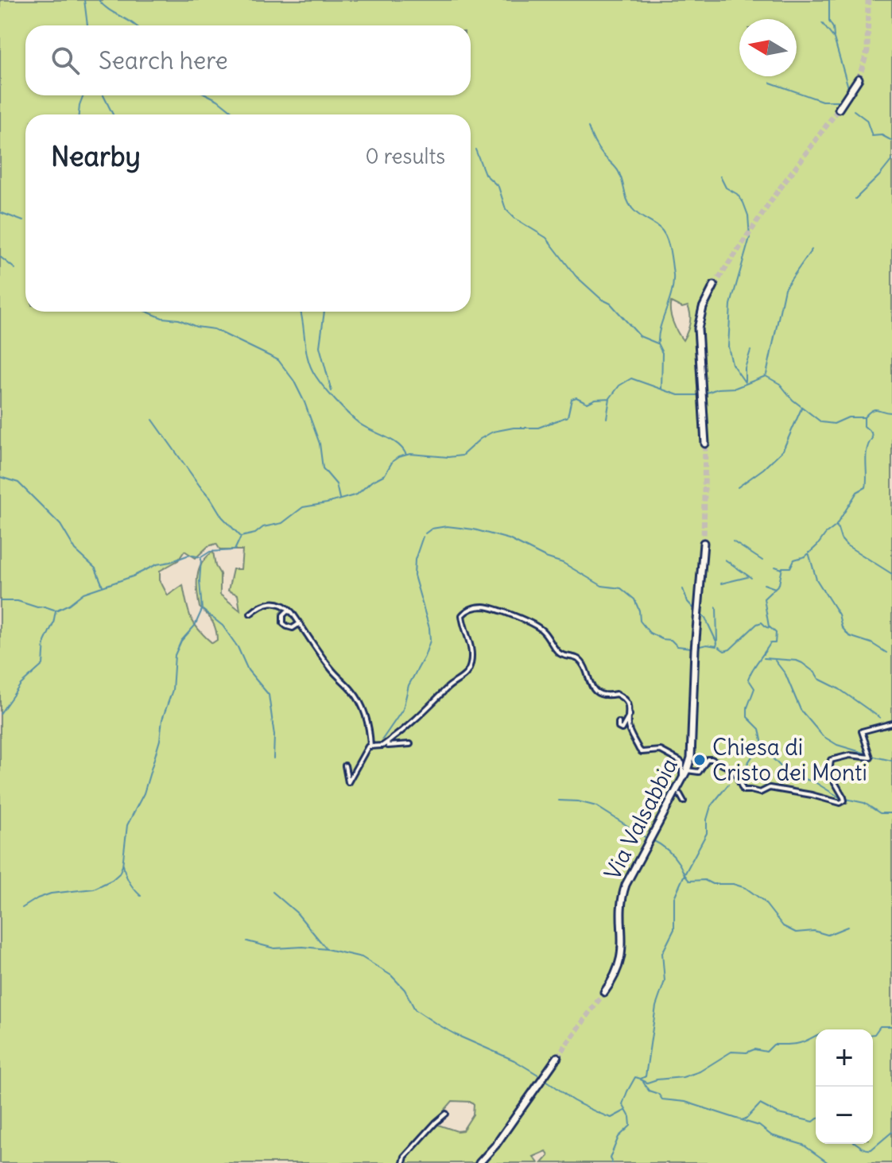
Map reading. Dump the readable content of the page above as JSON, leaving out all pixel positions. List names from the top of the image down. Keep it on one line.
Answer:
{"streets":{"main road":["Via Valsabbia"]},"places":["Chiesa di Cristo dei Monti"],"north":"left","page":{"search":"Search here","heading":["Nearby","0 results"],"map_buttons":["+","−"]}}
